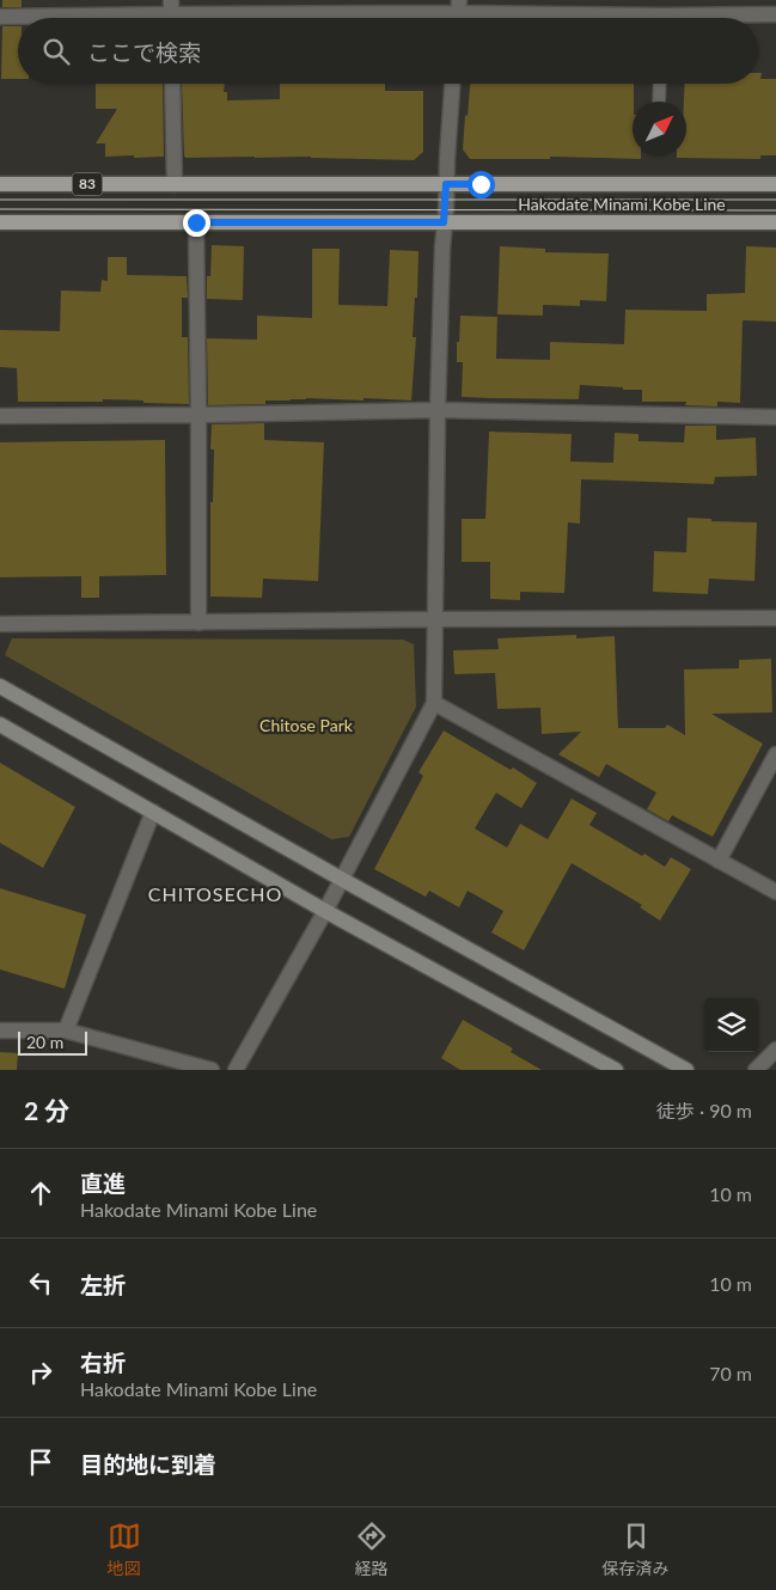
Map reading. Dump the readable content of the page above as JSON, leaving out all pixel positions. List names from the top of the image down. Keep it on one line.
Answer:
{"streets":{"main road":["83","Hakodate Minami Kobe Line"]},"districts":["CHITOSECHO"],"parks":["Chitose Park"],"scale_bar":"20 m","north":"top right","page":{"search":"ここで検索","scale":"20 m","heading":["2 分","徒歩 · 90 m"],"list":[["直進","Hakodate Minami Kobe Line","10 m"],["左折","10 m"],["右折","Hakodate Minami Kobe Line","70 m"],"目的地に到着"],"nav":["地図","経路","保存済み"]}}
